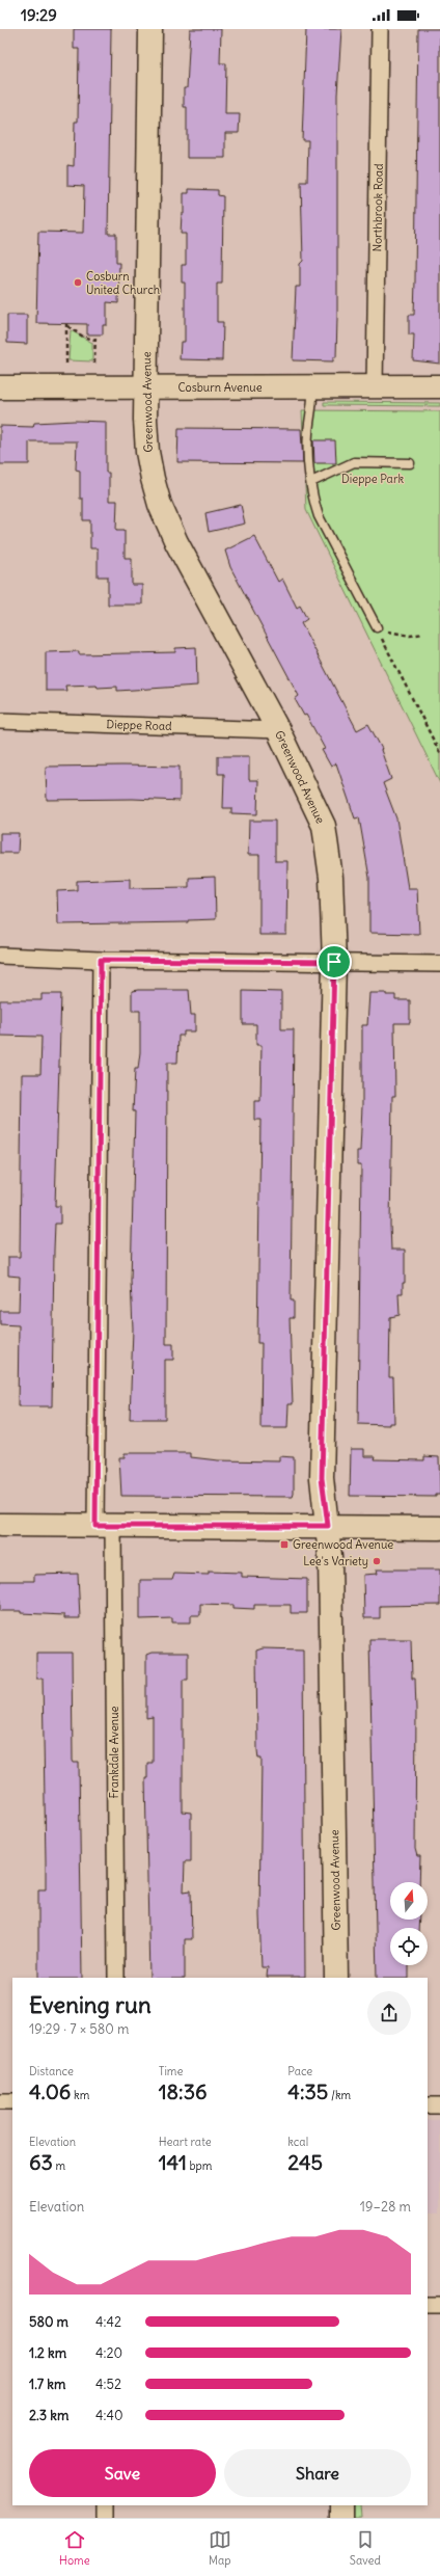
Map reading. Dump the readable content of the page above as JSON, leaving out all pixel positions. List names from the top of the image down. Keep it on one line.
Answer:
{"streets":{"street":["Northbrook Road","Cosburn Avenue","Greenwood Avenue","Dieppe Road","Frankdale Avenue"]},"crossings":[["Northbrook Road","Cosburn Avenue"],["Cosburn Avenue","Greenwood Avenue"],["Greenwood Avenue","Dieppe Road"]],"parks":["Dieppe Park"],"places":{"other":["Cosburn United Church","Lee's Variety"],"transit":["Greenwood Avenue"]},"north":"top","page":{"status":"19:29","heading":["Evening run","19:29 · 7 × 580 m"],"stats":[["Distance","4.06 km"],["Time","18:36"],["Pace","4:35 /km"],["Elevation","63 m"],["Heart rate","141 bpm"],["kcal","245"]],"chart":["Elevation","19–28 m"],"list":[{"name":"580 m","note":"4:42"},{"name":"1.2 km","note":"4:20"},{"name":"1.7 km","note":"4:52"},{"name":"2.3 km","note":"4:40"}],"buttons":["Save","Share"],"tabs":["Home","Map","Saved"]}}
